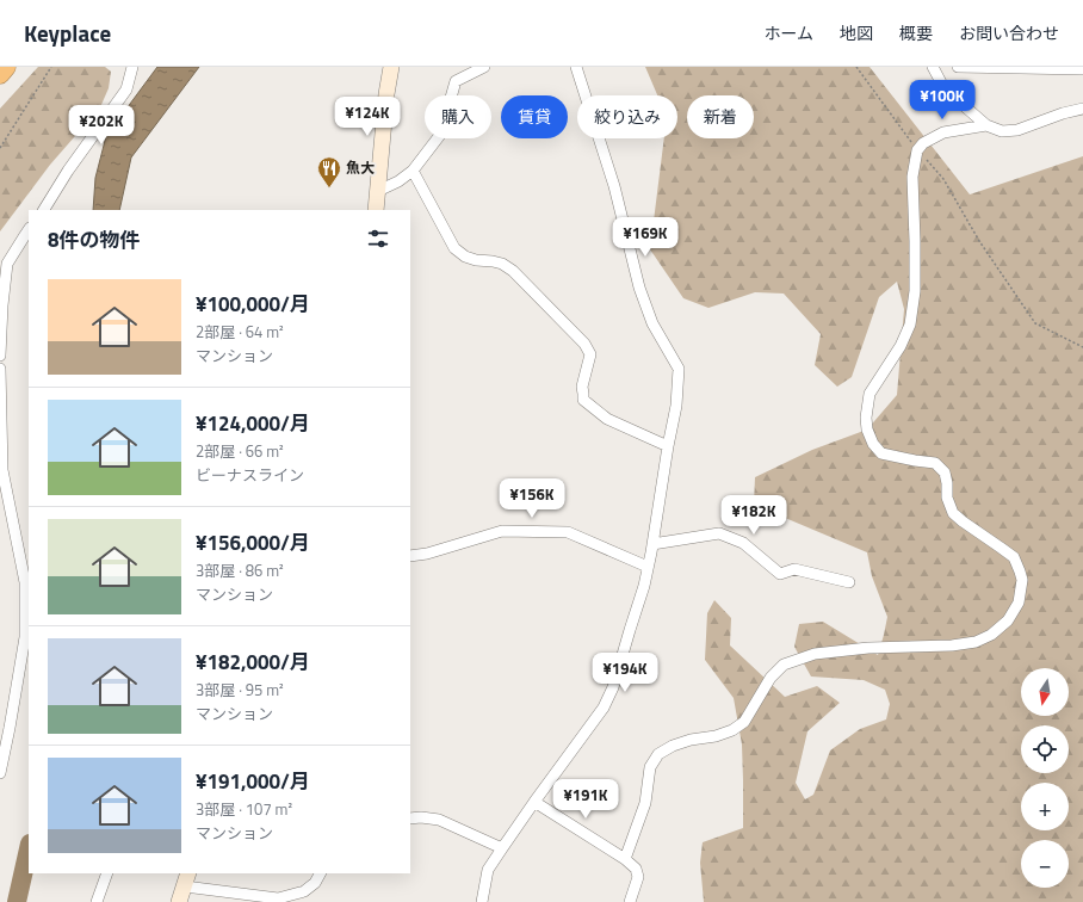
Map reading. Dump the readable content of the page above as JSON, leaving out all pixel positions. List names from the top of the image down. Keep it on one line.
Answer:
{"places":{"restaurant":["魚大"]},"north":"bottom","page":{"header":"Keyplace","nav":["ホーム","地図","概要","お問い合わせ"],"price":["¥100K","¥124K","¥202K","¥169K","¥156K","¥182K","¥194K","¥191K"],"chip":["購入","賃貸","絞り込み","新着"],"heading":"8件の物件","list":[{"name":"¥100,000/月","note":"2部屋 · 64 m² · マンション"},{"name":"¥124,000/月","note":"2部屋 · 66 m² · ビーナスライン"},{"name":"¥156,000/月","note":"3部屋 · 86 m² · マンション"},{"name":"¥182,000/月","note":"3部屋 · 95 m² · マンション"},{"name":"¥191,000/月","note":"3部屋 · 107 m² · マンション"}],"map_buttons":["+","−"]}}
